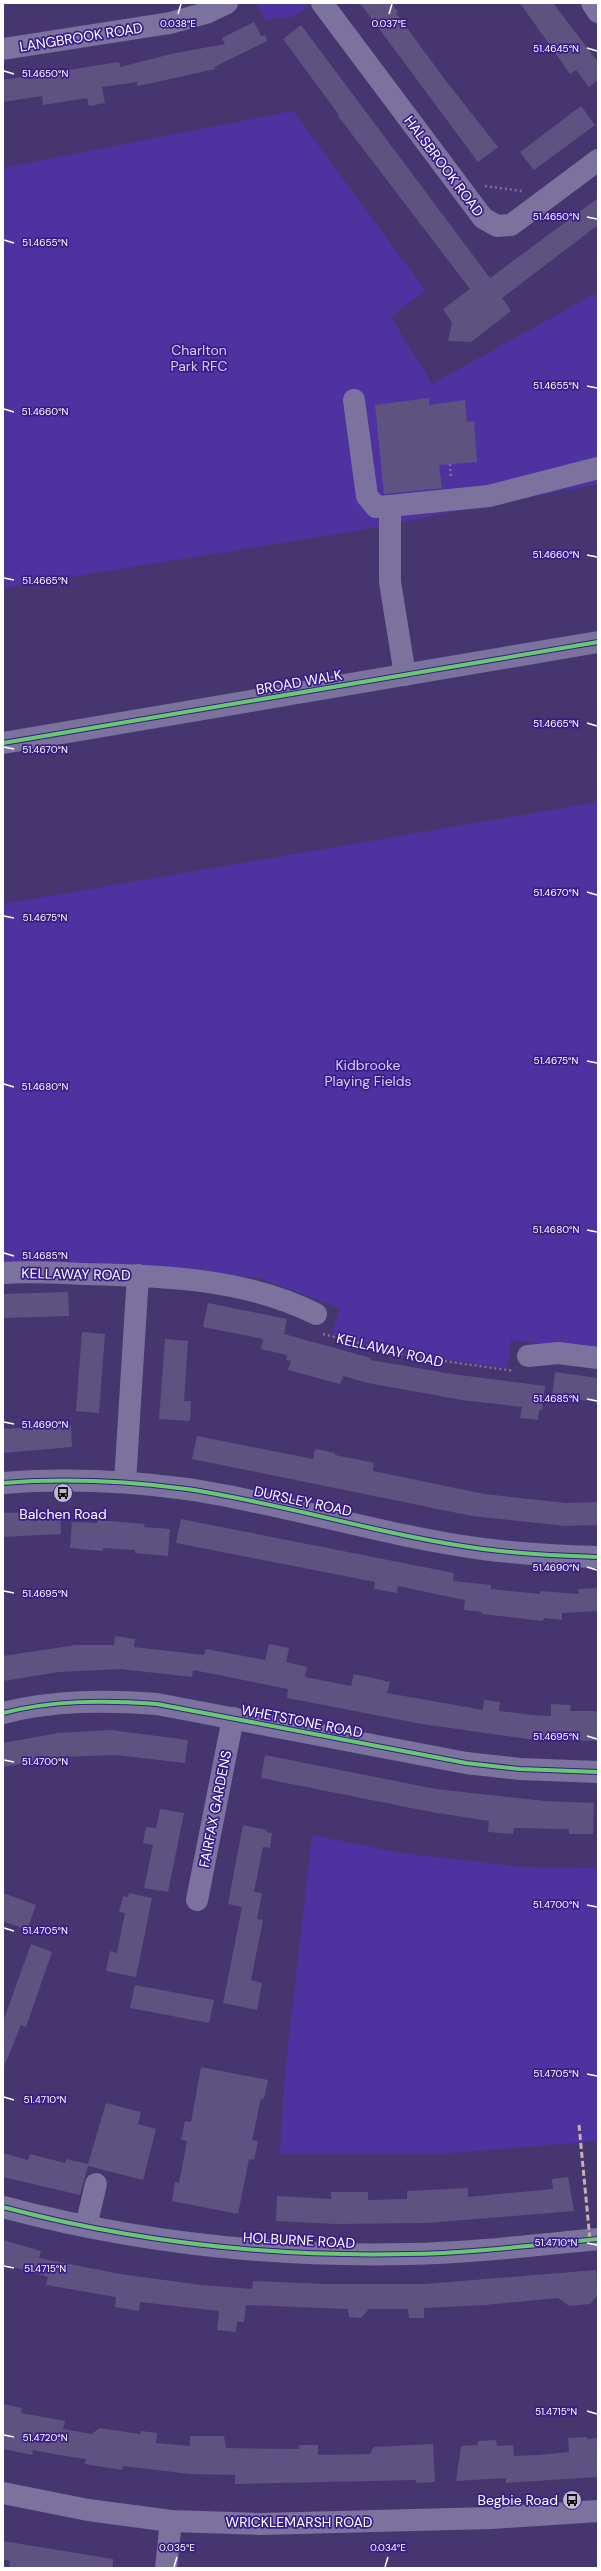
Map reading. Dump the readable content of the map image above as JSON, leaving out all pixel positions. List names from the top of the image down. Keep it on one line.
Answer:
{"streets":{"street":["LANGBROOK ROAD","HALSBROOK ROAD","BROAD WALK","KELLAWAY ROAD","DURSLEY ROAD","WHETSTONE ROAD","FAIRFAX GARDENS","HOLBURNE ROAD","WRICKLEMARSH ROAD"]},"crossings":[["WHETSTONE ROAD","FAIRFAX GARDENS"]],"parks":["Charlton Park RFC","Kidbrooke Playing Fields"],"places":{"bus stop":["Balchen Road","Begbie Road"]},"coordinates":["0.038°E","0.037°E","51.4645°N","51.4650°N","51.4655°N","51.4660°N","51.4665°N","51.4670°N","51.4675°N","51.4680°N","51.4685°N","51.4690°N","51.4695°N","51.4700°N","51.4705°N","51.4710°N","51.4715°N","51.4720°N","0.035°E","0.034°E"]}
